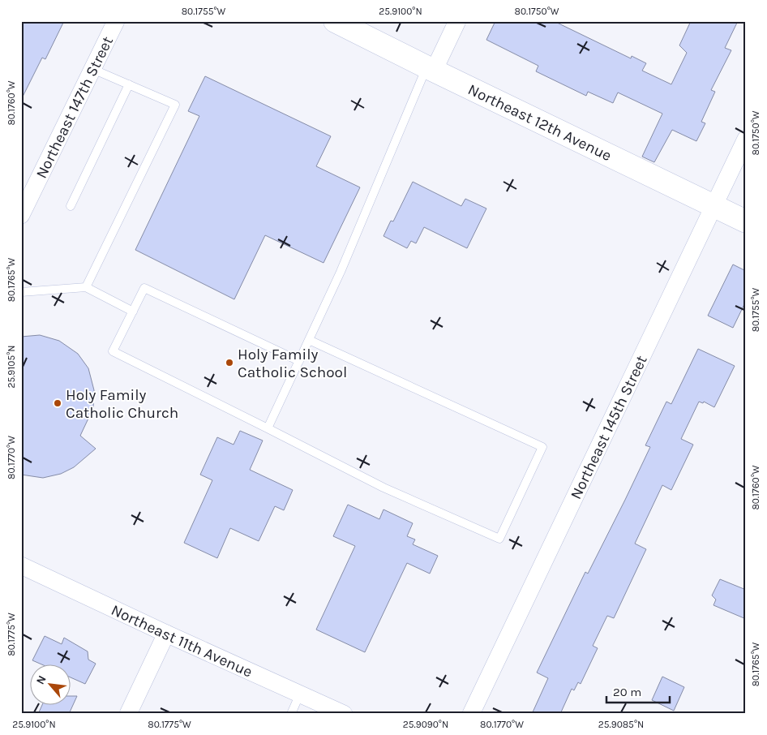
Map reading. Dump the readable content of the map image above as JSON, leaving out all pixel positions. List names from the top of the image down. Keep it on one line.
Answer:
{"streets":{"street":["Northeast 147th Street","Northeast 12th Avenue","Northeast 145th Street","Northeast 11th Avenue"]},"crossings":[["Northeast 12th Avenue","Northeast 145th Street"]],"places":["Holy Family Catholic School","Holy Family Catholic Church"],"scale_bar":"20 m","north":"top left","coordinates":["80.1755°W","25.9100°N","80.1750°W","80.1760°W","80.1765°W","25.9105°N","80.1770°W","80.1775°W","25.9090°N","25.9085°N"]}
